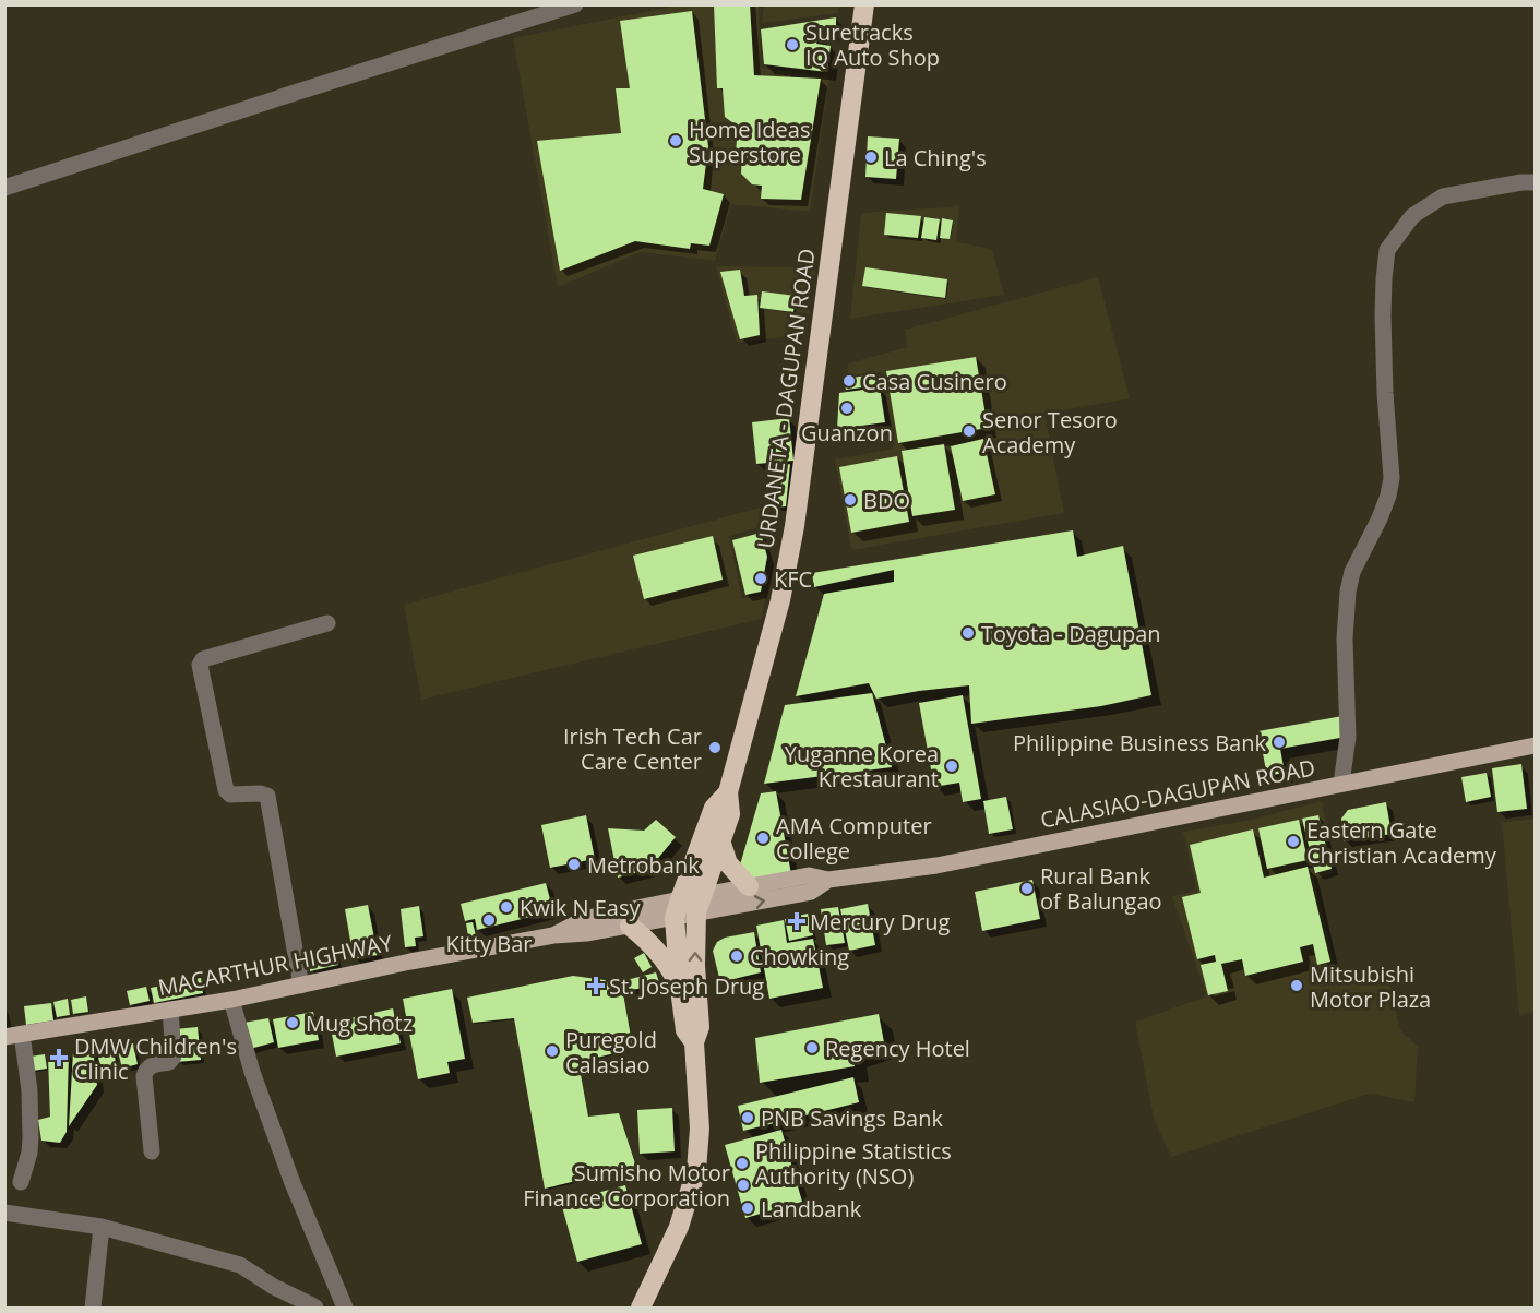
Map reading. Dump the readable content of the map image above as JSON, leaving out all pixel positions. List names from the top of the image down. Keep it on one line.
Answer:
{"streets":{"highway":["URDANETA - DAGUPAN ROAD"],"main road":["CALASIAO-DAGUPAN ROAD","MACARTHUR HIGHWAY"]},"crossings":[["URDANETA - DAGUPAN ROAD","CALASIAO-DAGUPAN ROAD"],["URDANETA - DAGUPAN ROAD","MACARTHUR HIGHWAY"],["CALASIAO-DAGUPAN ROAD","MACARTHUR HIGHWAY"]],"places":{"other":["Suretracks IQ Auto Shop","Home Ideas Superstore","La Ching's","Casa Cusinero","Guanzon","Senor Tesoro Academy","BDO","KFC","Toyota - Dagupan","Philippine Business Bank","Irish Tech Car Care Center","Yuganne Korea Krestaurant","AMA Computer College","Eastern Gate Christian Academy","Metrobank","Rural Bank of Balungao","Kwik N Easy","Kitty Bar","Chowking","Mitsubishi Motor Plaza","Mug Shotz","Regency Hotel","Puregold Calasiao","PNB Savings Bank","Philippine Statistics Authority (NSO)","Sumisho Motor Finance Corporation","Landbank"],"health":["Mercury Drug","St. Joseph Drug","DMW Children's Clinic"]}}
